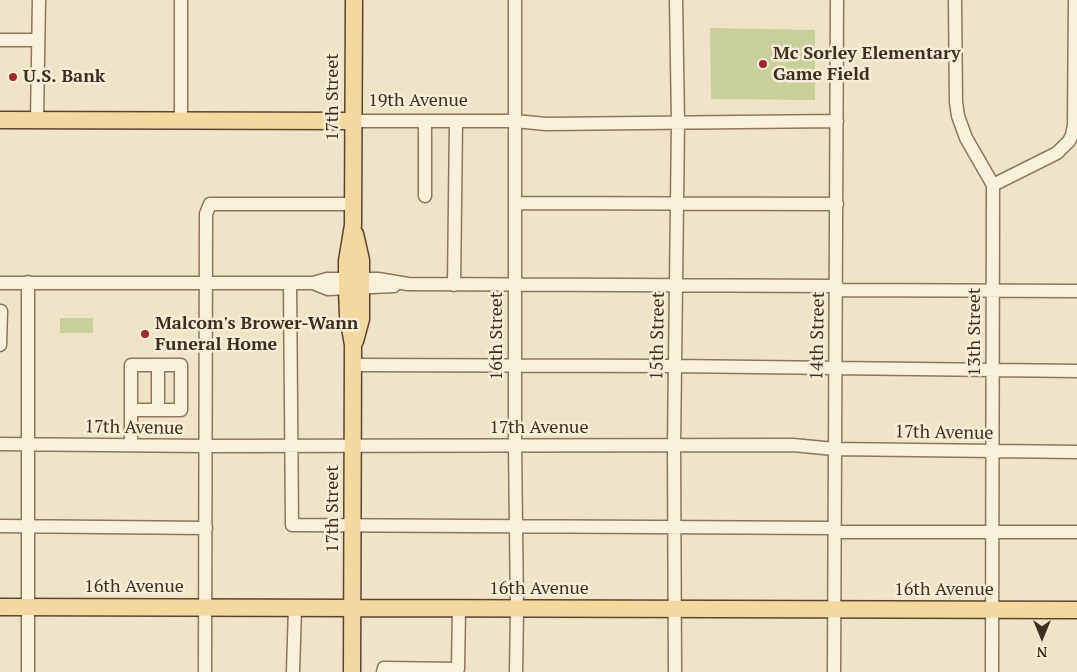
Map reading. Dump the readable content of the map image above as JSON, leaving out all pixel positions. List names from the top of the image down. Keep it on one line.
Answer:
{"streets":{"main road":["17th Street","19th Avenue","16th Avenue"],"street":["13th Street","16th Street","15th Street","14th Street","17th Avenue"]},"crossings":[["17th Street","19th Avenue"],["17th Street","17th Avenue"],["17th Street","16th Avenue"],["19th Avenue","16th Street"],["19th Avenue","15th Street"],["19th Avenue","14th Street"],["13th Street","17th Avenue"],["13th Street","16th Avenue"],["16th Street","17th Avenue"],["16th Street","16th Avenue"],["15th Street","17th Avenue"],["15th Street","16th Avenue"],["14th Street","17th Avenue"],["14th Street","16th Avenue"]],"places":["Mc Sorley Elementary Game Field","U.S. Bank","Malcom's Brower-Wann Funeral Home"],"north":"bottom"}
